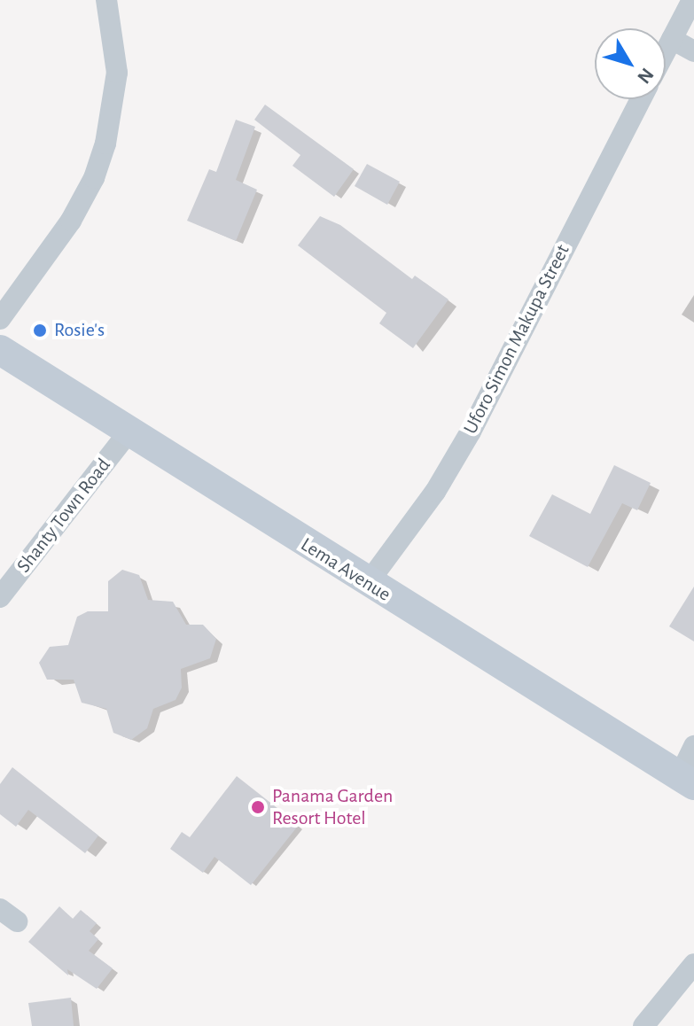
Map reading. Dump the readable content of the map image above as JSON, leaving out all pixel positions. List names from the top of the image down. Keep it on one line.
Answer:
{"streets":{"main road":["Lema Avenue"],"street":["Uforo Simon Makupa Street","Shanty Town Road"]},"crossings":[["Uforo Simon Makupa Street","Lema Avenue"],["Shanty Town Road","Lema Avenue"]],"places":["Rosie's","Panama Garden Resort Hotel"],"north":"bottom right"}
